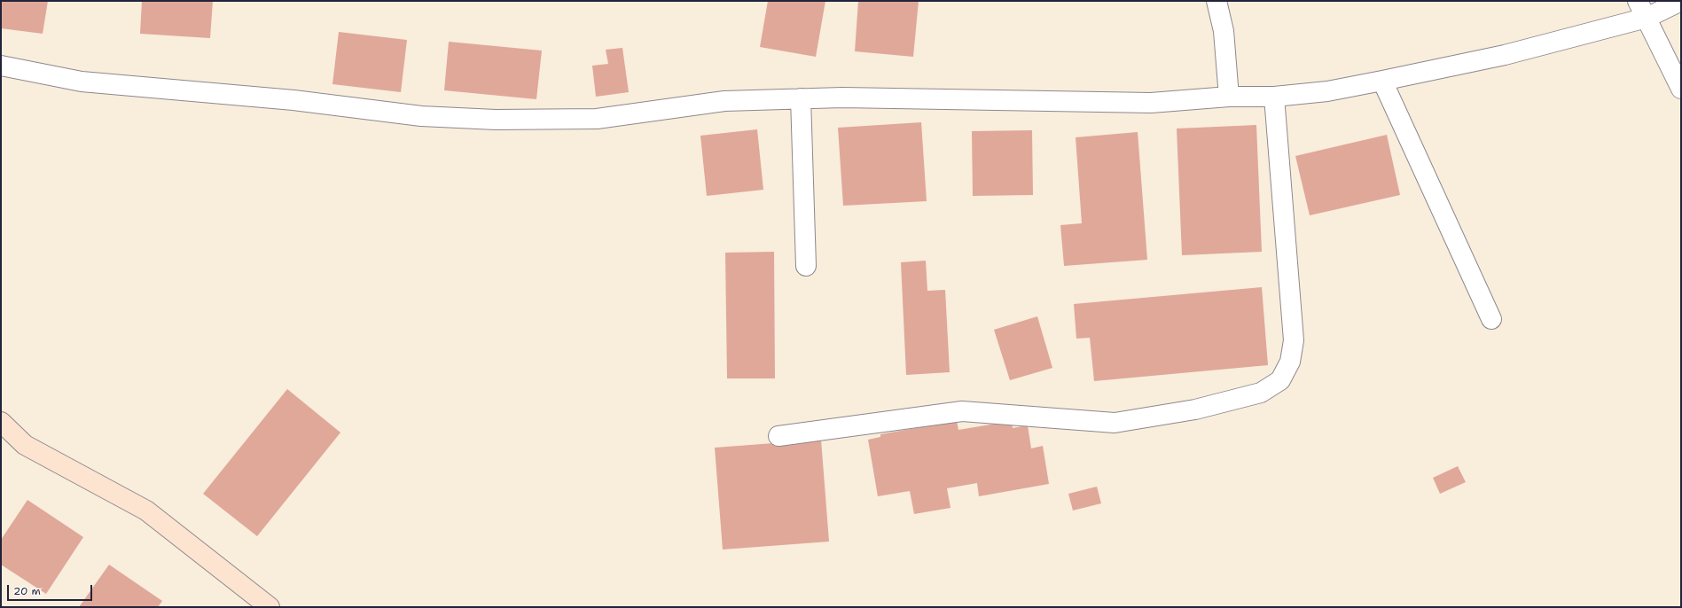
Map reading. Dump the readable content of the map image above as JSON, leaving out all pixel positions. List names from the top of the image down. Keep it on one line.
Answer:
{"scale_bar":"20 m"}
